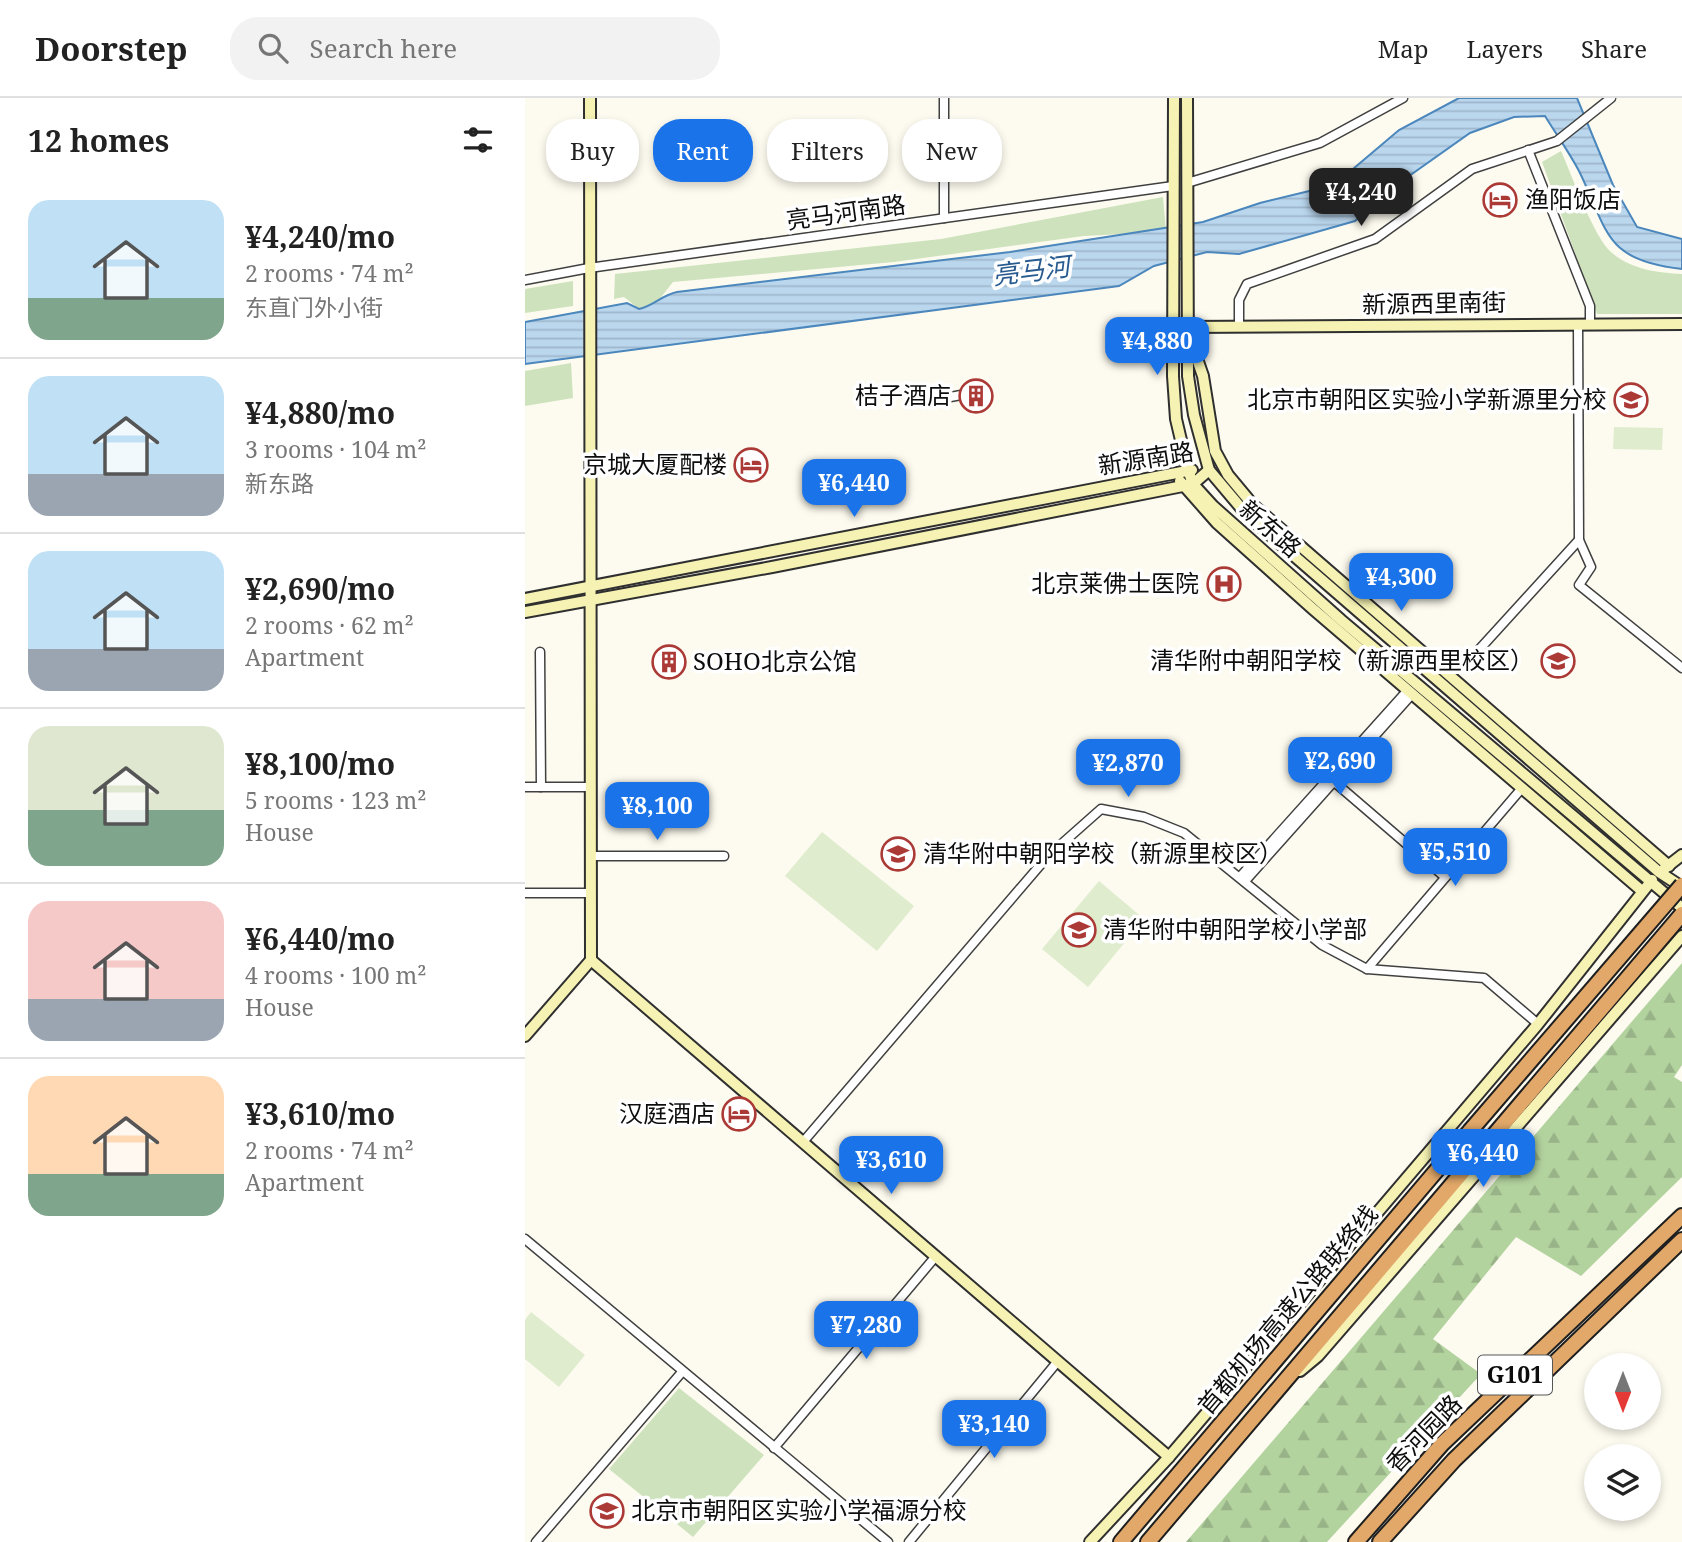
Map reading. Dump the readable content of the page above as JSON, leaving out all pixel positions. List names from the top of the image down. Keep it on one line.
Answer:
{"streets":{"highway":["首都机场高速公路联络线","G101","香河园路"],"main road":["新源西里南街","新源南路","新东路"],"street":["亮马河南路"]},"crossings":[["亮马河南路","新东路"],["新源西里南街","新东路"],["新源南路","新东路"],["新东路","首都机场高速公路联络线"]],"water":["亮马河"],"places":{"hotel":["渔阳饭店","京城大厦配楼","汉庭酒店"],"building":["桔子酒店","SOHO北京公馆"],"school or university":["北京市朝阳区实验小学新源里分校","清华附中朝阳学校（新源西里校区）","清华附中朝阳学校（新源里校区）","清华附中朝阳学校小学部","北京市朝阳区实验小学福源分校"],"hospital":["北京莱佛士医院"]},"north":"bottom","page":{"header":"Doorstep","search":"Search here","nav":["Map","Layers","Share"],"heading":"12 homes","chip":["Buy","Rent","Filters","New"],"price":["¥4,240","¥4,880","¥6,440","¥4,300","¥2,690","¥2,870","¥8,100","¥5,510","¥6,440","¥3,610","¥7,280","¥3,140"],"list":[{"name":"¥4,240/mo","note":"2 rooms · 74 m² · 东直门外小街"},{"name":"¥4,880/mo","note":"3 rooms · 104 m² · 新东路"},{"name":"¥2,690/mo","note":"2 rooms · 62 m² · Apartment"},{"name":"¥8,100/mo","note":"5 rooms · 123 m² · House"},{"name":"¥6,440/mo","note":"4 rooms · 100 m² · House"},{"name":"¥3,610/mo","note":"2 rooms · 74 m² · Apartment"}]}}
